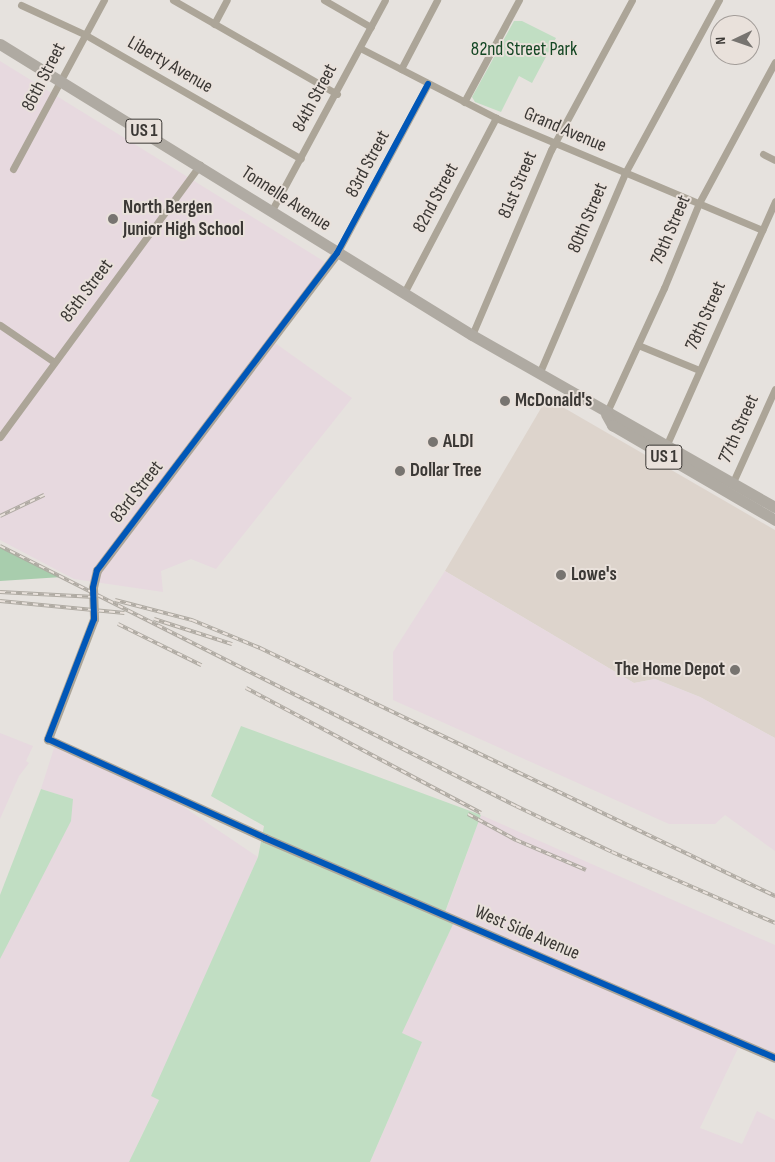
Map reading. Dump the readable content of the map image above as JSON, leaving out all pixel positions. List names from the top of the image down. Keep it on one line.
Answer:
{"streets":{"main road":["US 1","Tonnelle Avenue"],"street":["Liberty Avenue","86th Street","84th Street","Grand Avenue","83rd Street","81st Street","82nd Street","80th Street","79th Street","85th Street","78th Street","77th Street","West Side Avenue"]},"crossings":[["Liberty Avenue","86th Street"],["Liberty Avenue","84th Street"],["86th Street","Tonnelle Avenue"],["84th Street","Grand Avenue"],["84th Street","Tonnelle Avenue"],["Grand Avenue","83rd Street"],["Grand Avenue","81st Street"],["Grand Avenue","82nd Street"],["Grand Avenue","80th Street"],["Grand Avenue","79th Street"],["Grand Avenue","78th Street"],["83rd Street","Tonnelle Avenue"],["83rd Street","West Side Avenue"],["81st Street","Tonnelle Avenue"],["82nd Street","Tonnelle Avenue"],["Tonnelle Avenue","80th Street"],["Tonnelle Avenue","79th Street"],["Tonnelle Avenue","85th Street"],["Tonnelle Avenue","78th Street"],["Tonnelle Avenue","77th Street"]],"parks":["82nd Street Park"],"places":["North Bergen Junior High School","McDonald's","ALDI","Dollar Tree","Lowe's","The Home Depot"],"north":"left"}
